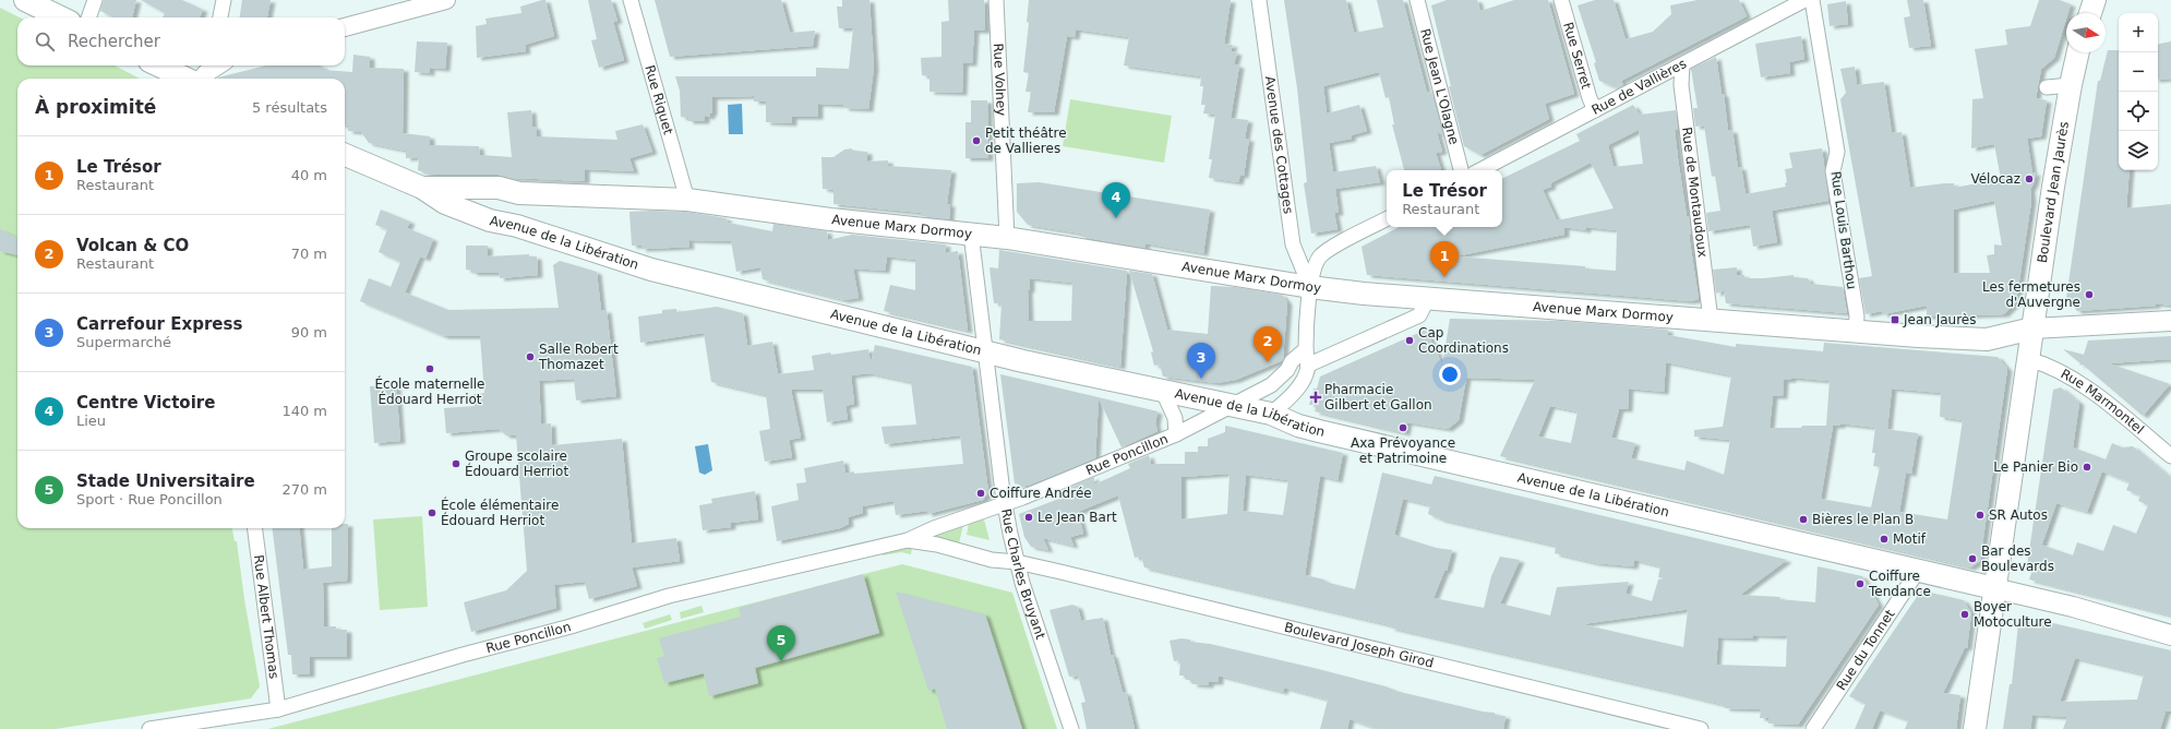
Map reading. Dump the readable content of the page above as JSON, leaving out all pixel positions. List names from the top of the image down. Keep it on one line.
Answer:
{"streets":{"main road":["Boulevard Jean Jaurès","Avenue Marx Dormoy","Avenue de la Libération"],"street":["Rue Serret","Rue Volney","Rue Jean L'Olagne","Rue de Vallières","Rue Riquet","Avenue des Cottages","Rue de Montaudoux","Rue Louis Barthou","Rue Marmontel","Rue Poncillon","Rue Charles Bruyant","Rue Albert Thomas","Boulevard Joseph Girod","Rue du Tonnet"]},"crossings":[["Rue Serret","Rue de Vallières"],["Rue Volney","Avenue Marx Dormoy"],["Rue de Vallières","Rue de Montaudoux"],["Rue Riquet","Avenue Marx Dormoy"],["Avenue des Cottages","Avenue Marx Dormoy"],["Rue de Montaudoux","Avenue Marx Dormoy"],["Boulevard Jean Jaurès","Avenue Marx Dormoy"],["Boulevard Jean Jaurès","Avenue de la Libération"],["Boulevard Jean Jaurès","Rue Marmontel"],["Avenue Marx Dormoy","Rue Louis Barthou"],["Avenue Marx Dormoy","Avenue de la Libération"],["Avenue Marx Dormoy","Rue Marmontel"],["Avenue Marx Dormoy","Rue Charles Bruyant"],["Avenue de la Libération","Rue Poncillon"],["Avenue de la Libération","Rue Charles Bruyant"],["Avenue de la Libération","Rue du Tonnet"],["Rue Poncillon","Rue Charles Bruyant"],["Rue Poncillon","Rue Albert Thomas"],["Rue Poncillon","Boulevard Joseph Girod"],["Rue Charles Bruyant","Boulevard Joseph Girod"]],"places":{"other":["Petit théâtre de Vallieres","Vélocaz","Les fermetures d'Auvergne","Cap Coordinations","Salle Robert Thomazet","École maternelle Édouard Herriot","Axa Prévoyance et Patrimoine","Groupe scolaire Édouard Herriot","Le Panier Bio","Coiffure Andrée","École élémentaire Édouard Herriot","SR Autos","Le Jean Bart","Bières le Plan B","Motif","Bar des Boulevards","Coiffure Tendance","Boyer Motoculture"],"transit":["Jean Jaurès"],"health":["Pharmacie Gilbert et Gallon"]},"north":"right","page":{"map_buttons":["+","−"],"search":"Rechercher","heading":["À proximité","5 résultats"],"list":[{"mark":"1","name":"Le Trésor","note":"Restaurant","value":"40 m"},{"mark":"2","name":"Volcan & CO","note":"Restaurant","value":"70 m"},{"mark":"3","name":"Carrefour Express","note":"Supermarché","value":"90 m"},{"mark":"4","name":"Centre Victoire","note":"Lieu","value":"140 m"},{"mark":"5","name":"Stade Universitaire","note":"Sport · Rue Poncillon","value":"270 m"}],"popup":["Le Trésor","Restaurant"],"pins":["4","1","2","3","5"]}}
